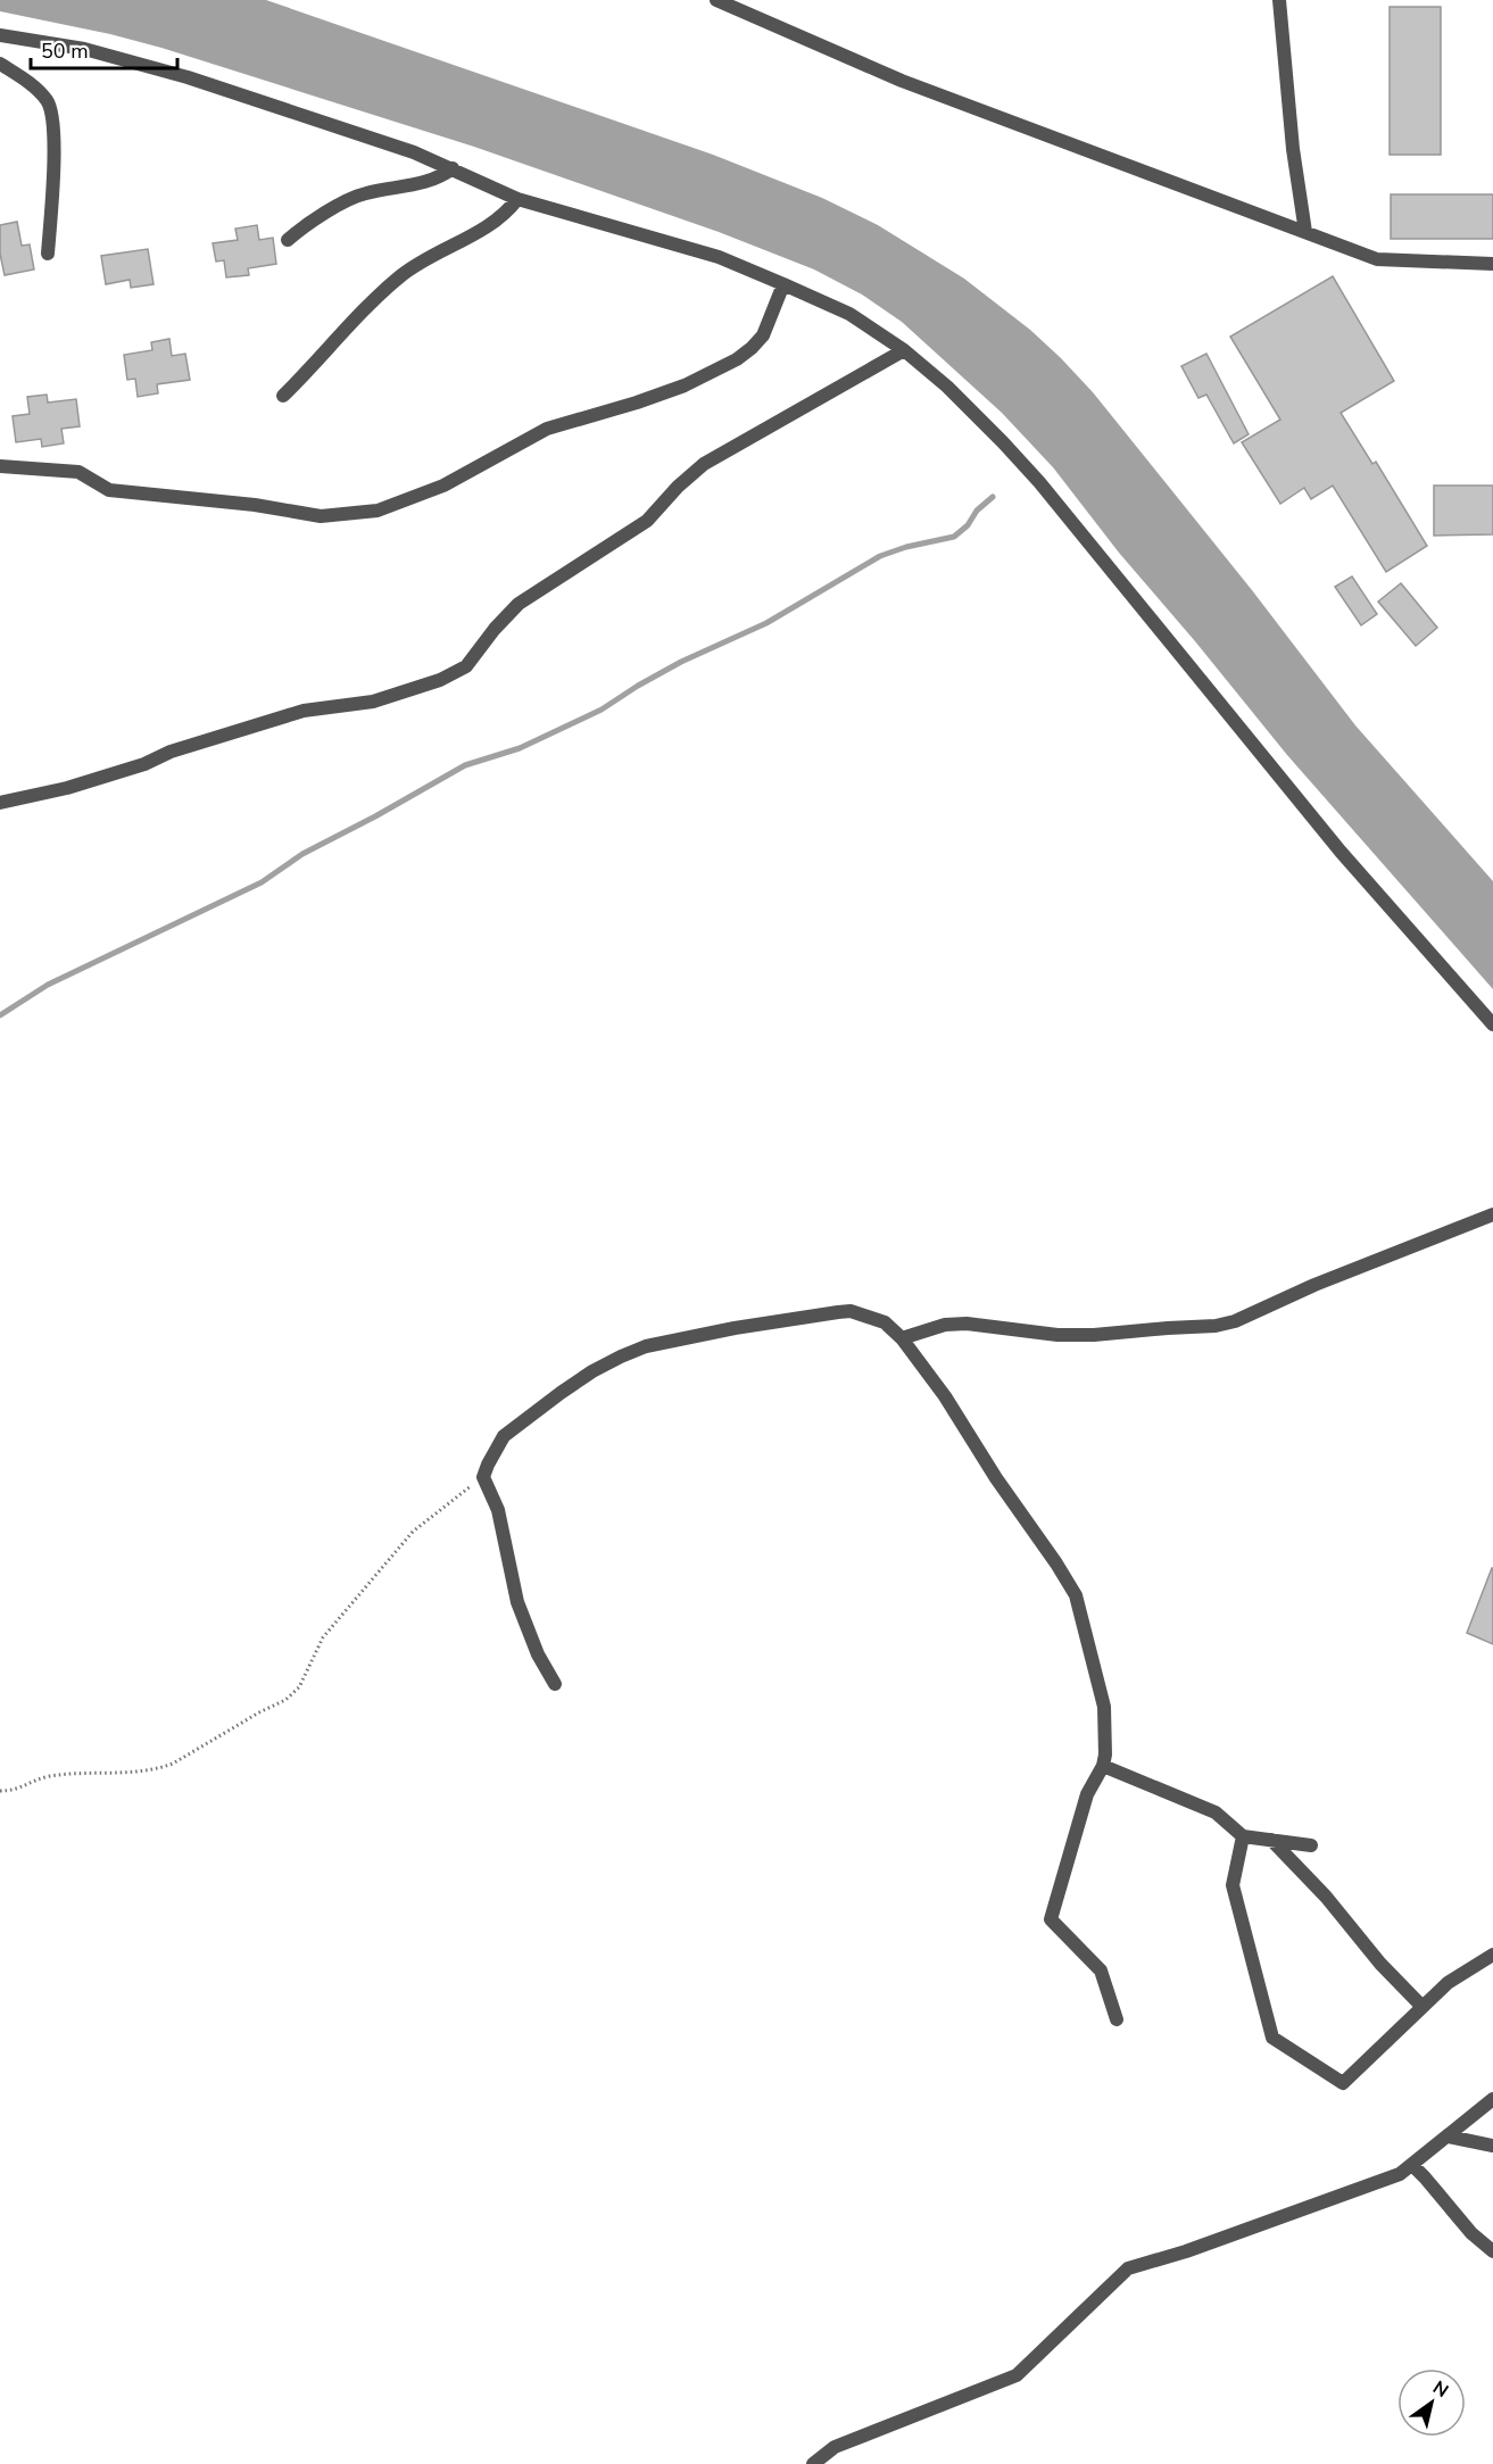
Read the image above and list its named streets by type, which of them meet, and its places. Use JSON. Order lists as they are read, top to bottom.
{
  "scale_bar": "50 m",
  "north": "top right"
}
